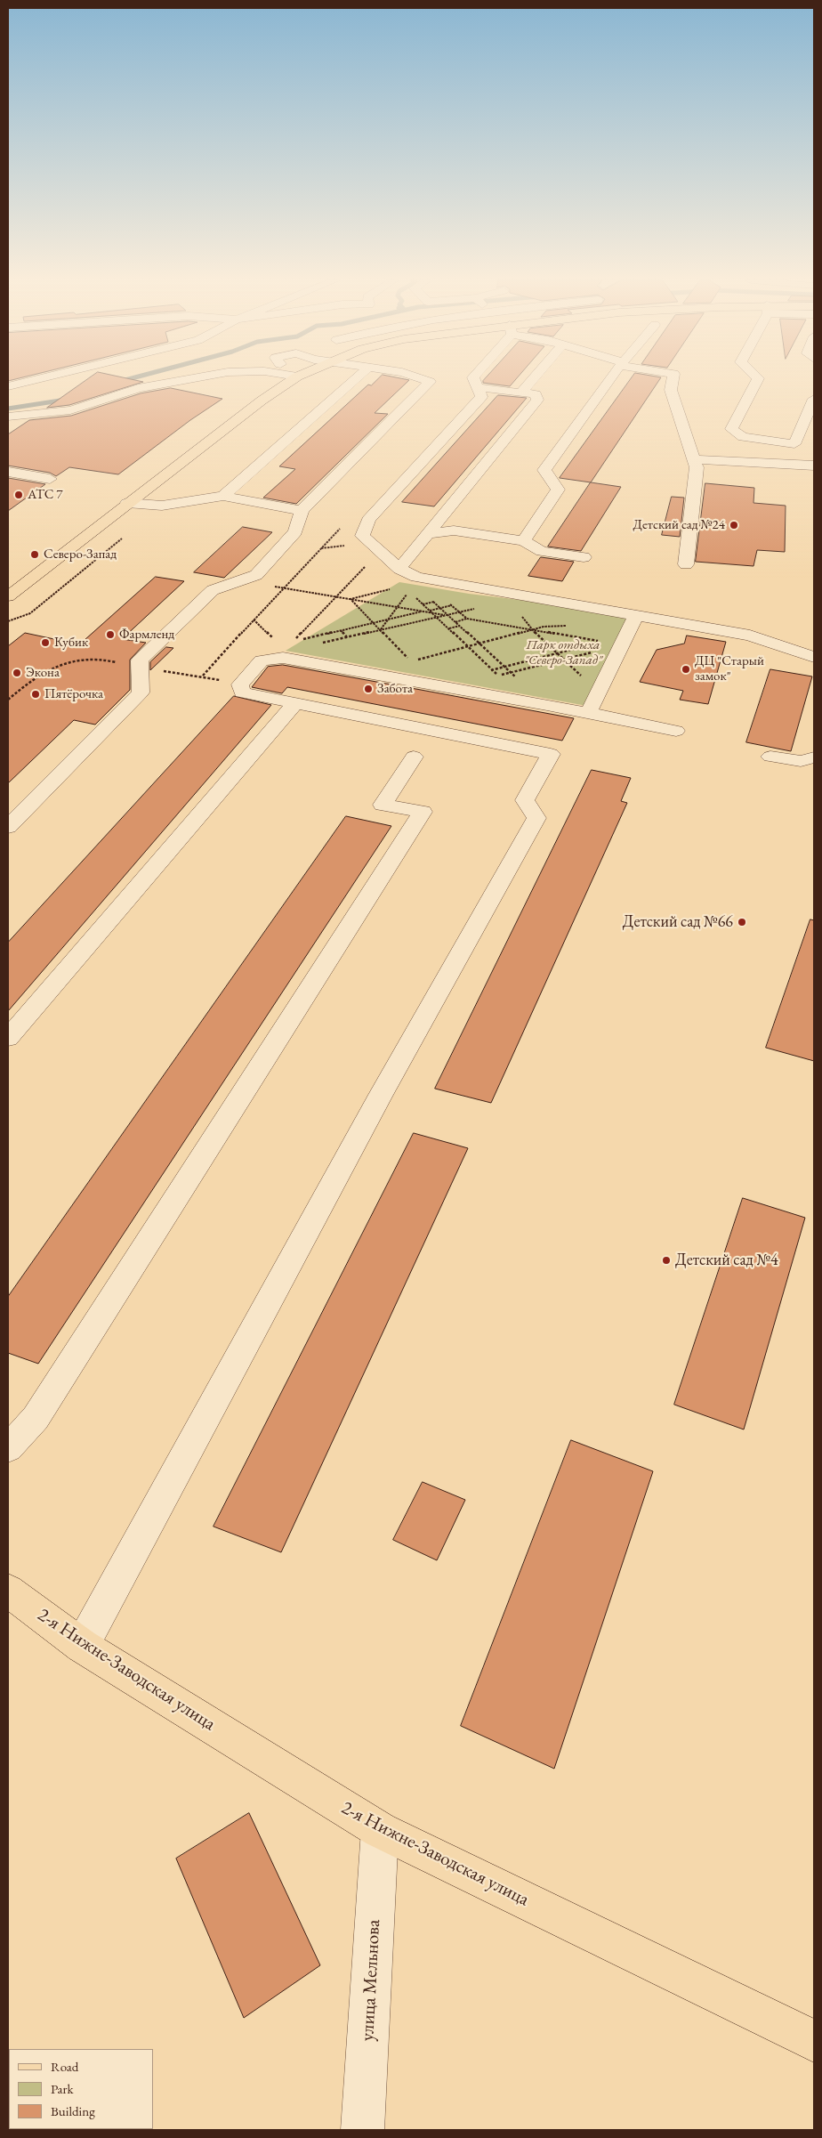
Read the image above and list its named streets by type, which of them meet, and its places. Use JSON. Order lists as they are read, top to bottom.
{
  "streets": {
    "main road": ["2-я Нижне-Заводская улица"],
    "street": ["улица Мельнова"]
  },
  "crossings": [
    ["2-я Нижне-Заводская улица", "улица Мельнова"]
  ],
  "parks": ["Парк отдыха \"Северо-Запад\""],
  "places": [
    "АТС 7",
    "Детский сад №24",
    "Северо-Запад",
    "Фармленд",
    "Кубик",
    "ДЦ \"Старый замок\"",
    "Экона",
    "Забота",
    "Пятёрочка",
    "Детский сад №66",
    "Детский сад №4"
  ],
  "legend": ["Road", "Park", "Building"]
}
